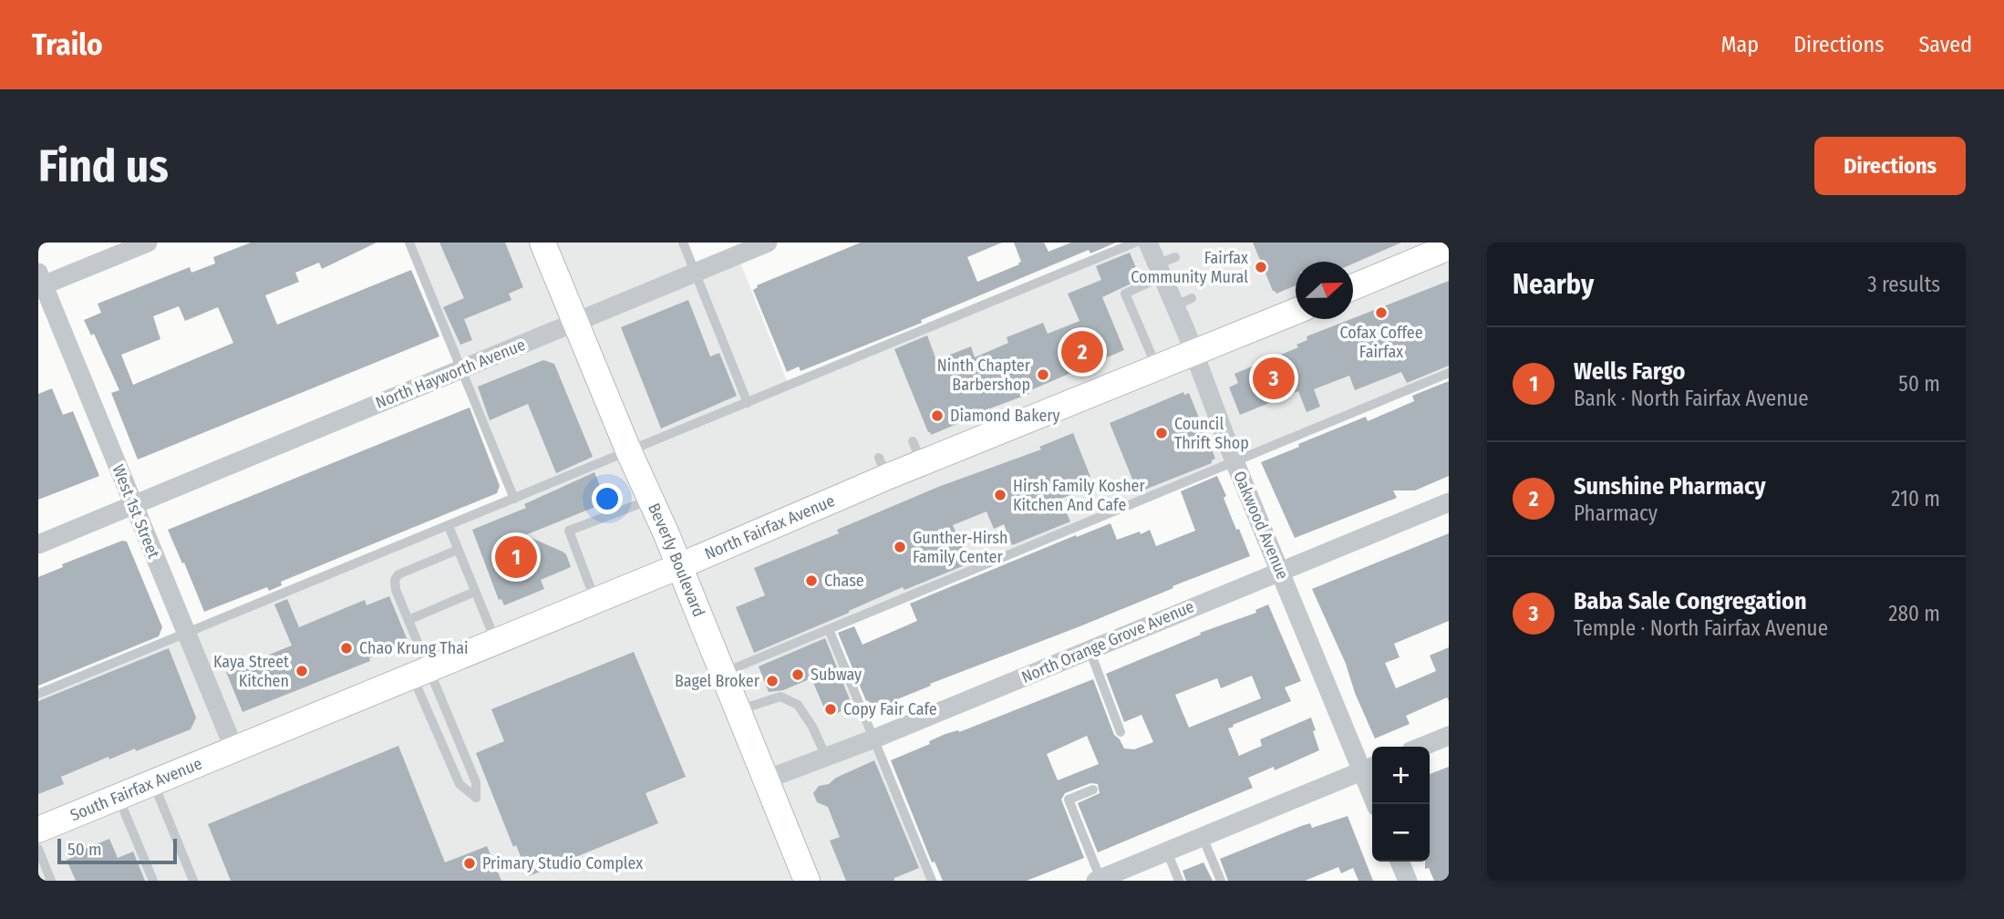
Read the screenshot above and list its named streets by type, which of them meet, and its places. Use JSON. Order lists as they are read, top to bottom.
{
  "streets": {
    "main road": ["North Fairfax Avenue", "Beverly Boulevard", "South Fairfax Avenue"],
    "street": [
      "North Hayworth Avenue",
      "West 1st Street",
      "Oakwood Avenue",
      "North Orange Grove Avenue"
    ]
  },
  "crossings": [
    ["North Hayworth Avenue", "West 1st Street"],
    ["North Hayworth Avenue", "Beverly Boulevard"],
    ["West 1st Street", "North Fairfax Avenue"],
    ["West 1st Street", "South Fairfax Avenue"],
    ["Oakwood Avenue", "North Fairfax Avenue"],
    ["Oakwood Avenue", "North Orange Grove Avenue"],
    ["North Fairfax Avenue", "Beverly Boulevard"],
    ["North Fairfax Avenue", "South Fairfax Avenue"],
    ["Beverly Boulevard", "North Orange Grove Avenue"]
  ],
  "places": [
    "Fairfax Community Mural",
    "Cofax Coffee Fairfax",
    "Ninth Chapter Barbershop",
    "Diamond Bakery",
    "Council Thrift Shop",
    "Hirsh Family Kosher Kitchen And Cafe",
    "Gunther-Hirsh Family Center",
    "Chase",
    "Chao Krung Thai",
    "Kaya Street Kitchen",
    "Subway",
    "Bagel Broker",
    "Copy Fair Cafe",
    "Primary Studio Complex"
  ],
  "scale_bar": "50 m",
  "north": "right",
  "page": {
    "header": "Trailo",
    "nav": ["Map", "Directions", "Saved"],
    "buttons": "Directions",
    "title": "Find us",
    "heading": ["Nearby", "3 results"],
    "list": [
      {
        "mark": "1",
        "name": "Wells Fargo",
        "note": "Bank · North Fairfax Avenue",
        "value": "50 m"
      },
      {
        "mark": "2",
        "name": "Sunshine Pharmacy",
        "note": "Pharmacy",
        "value": "210 m"
      },
      {
        "mark": "3",
        "name": "Baba Sale Congregation",
        "note": "Temple · North Fairfax Avenue",
        "value": "280 m"
      }
    ],
    "pins": ["2", "3", "1"],
    "map_buttons": ["+", "−"],
    "scale": "50 m"
  }
}
